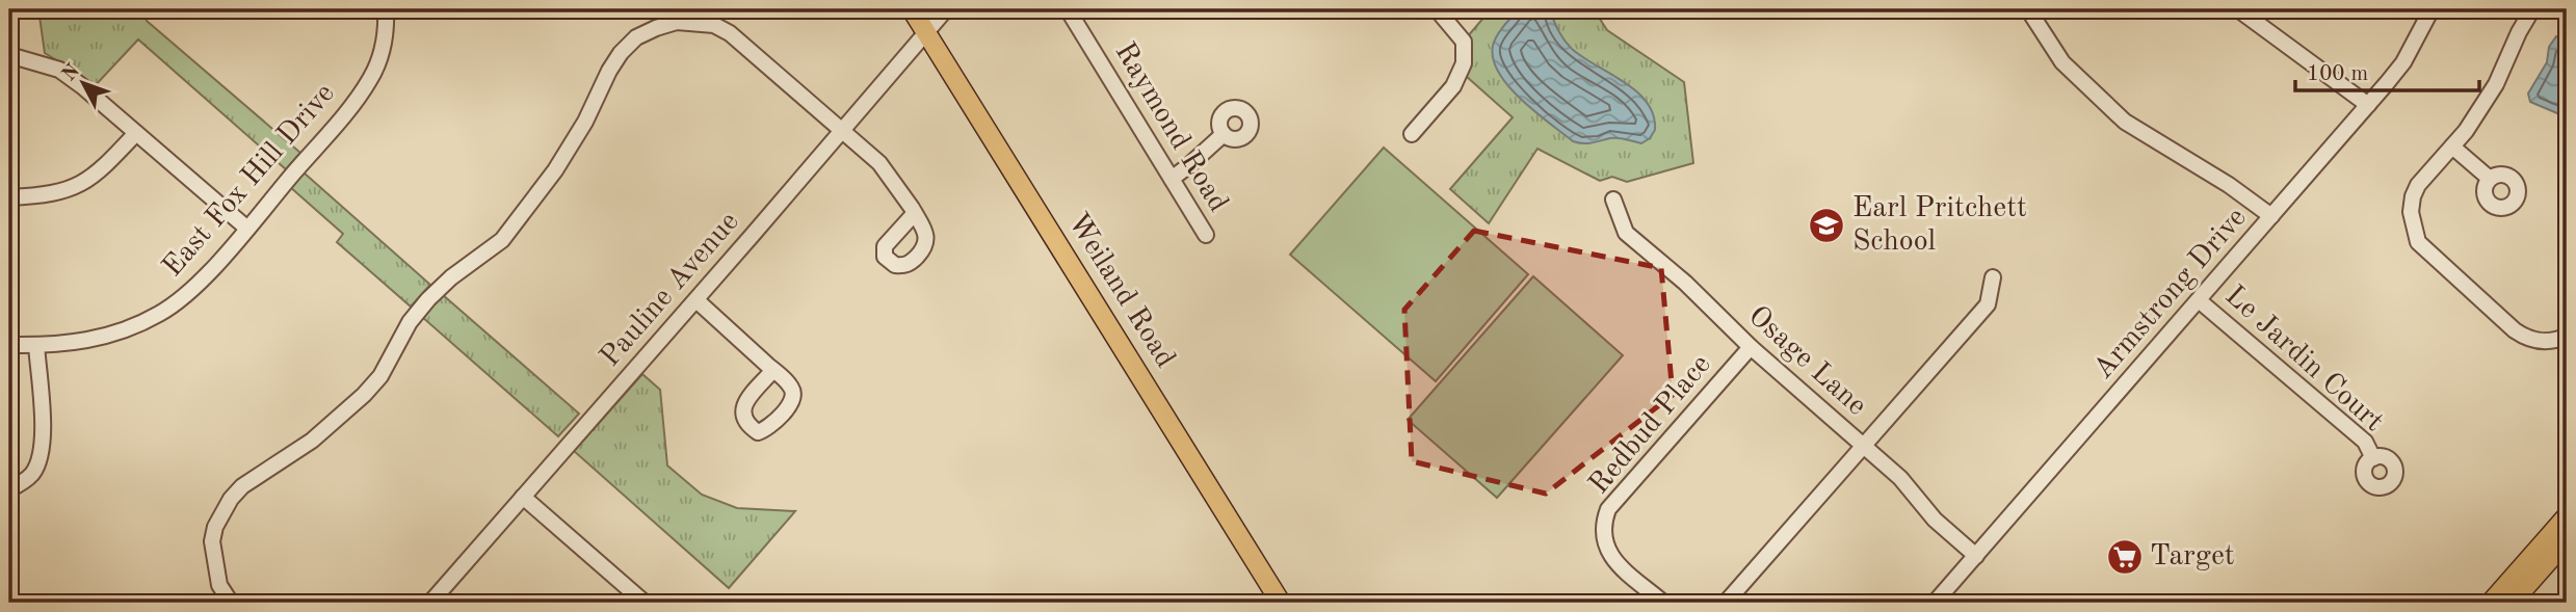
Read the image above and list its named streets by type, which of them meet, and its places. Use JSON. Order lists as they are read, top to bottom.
{
  "streets": {
    "main road": ["Weiland Road"],
    "street": [
      "Raymond Road",
      "East Fox Hill Drive",
      "Pauline Avenue",
      "Armstrong Drive",
      "Le Jardin Court",
      "Osage Lane",
      "Redbud Place"
    ]
  },
  "crossings": [
    ["Pauline Avenue", "Weiland Road"],
    ["Armstrong Drive", "Le Jardin Court"],
    ["Armstrong Drive", "Osage Lane"],
    ["Osage Lane", "Redbud Place"]
  ],
  "places": {
    "school or university": ["Earl Pritchett School"],
    "supermarket": ["Target"]
  },
  "scale_bar": "100 m",
  "north": "top left"
}
